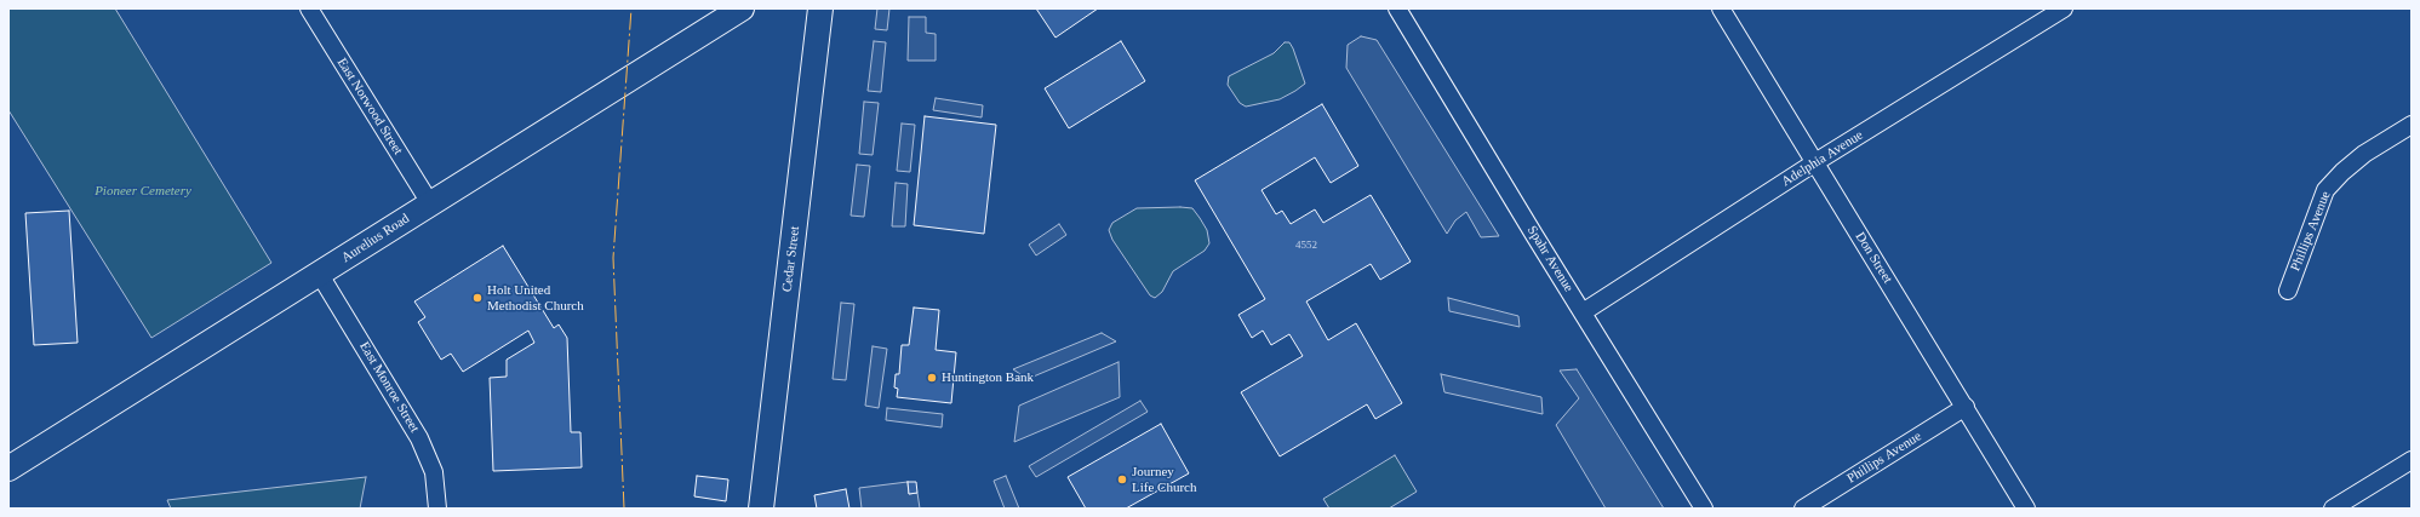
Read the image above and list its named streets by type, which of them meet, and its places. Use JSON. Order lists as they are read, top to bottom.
{
  "streets": {
    "street": [
      "East Norwood Street",
      "Adelphia Avenue",
      "Phillips Avenue",
      "Aurelius Road",
      "Don Street",
      "Cedar Street",
      "Spahr Avenue",
      "East Monroe Street"
    ]
  },
  "crossings": [
    ["East Norwood Street", "Aurelius Road"],
    ["Adelphia Avenue", "Don Street"],
    ["Adelphia Avenue", "Spahr Avenue"],
    ["Phillips Avenue", "Don Street"],
    ["Aurelius Road", "East Monroe Street"]
  ],
  "parks": ["Pioneer Cemetery"],
  "places": ["Holt United Methodist Church", "Huntington Bank", "Journey Life Church"],
  "house_numbers": ["4552"]
}
